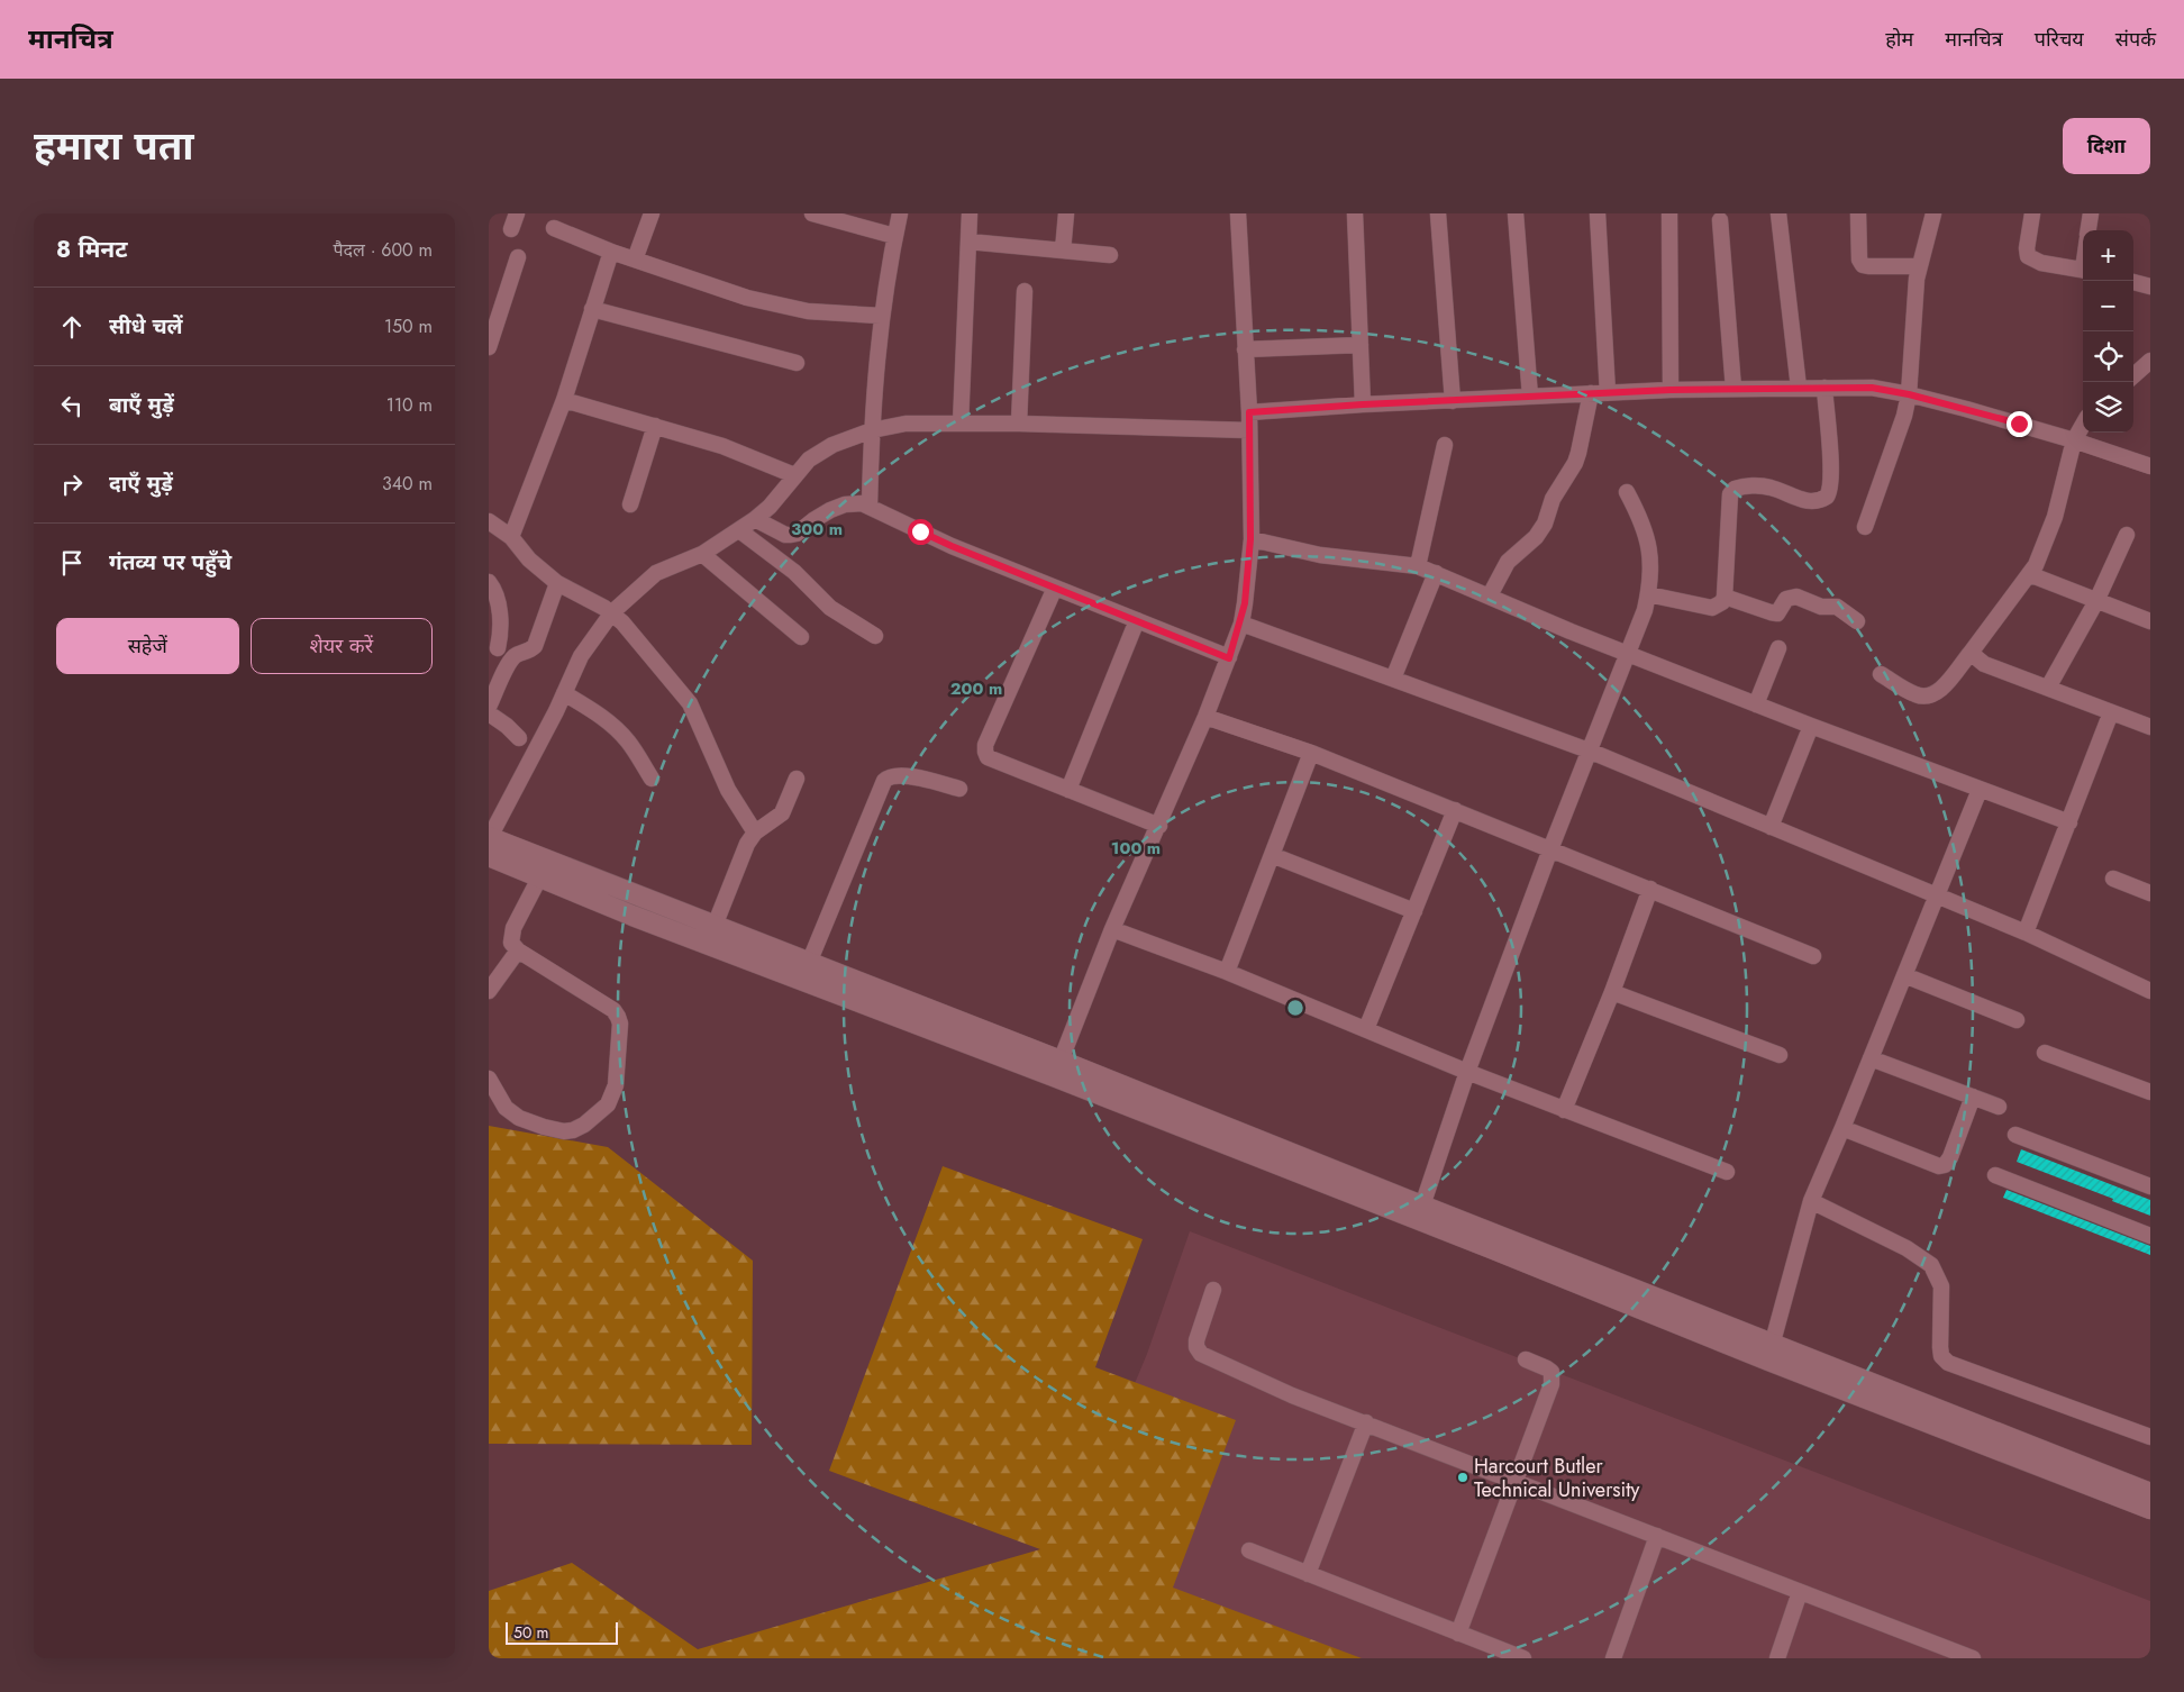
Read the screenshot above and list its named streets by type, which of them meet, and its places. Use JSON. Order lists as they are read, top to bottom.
{
  "places": ["Harcourt Butler Technical University"],
  "scale_bar": "50 m",
  "page": {
    "header": "मानचित्र",
    "nav": [
      "होम",
      "मानचित्र",
      "परिचय",
      "संपर्क"
    ],
    "title": "हमारा पता",
    "buttons": [
      "दिशा",
      ["सहेजें", "शेयर करें"]
    ],
    "heading": ["8 मिनट", "पैदल · 600 m"],
    "map_buttons": ["+", "−"],
    "list": [
      ["सीधे चलें", "150 m"],
      ["बाएँ मुड़ें", "110 m"],
      ["दाएँ मुड़ें", "340 m"],
      "गंतव्य पर पहुँचे"
    ],
    "scale": "50 m"
  },
  "rings": ["300 m", "200 m", "100 m"]
}
